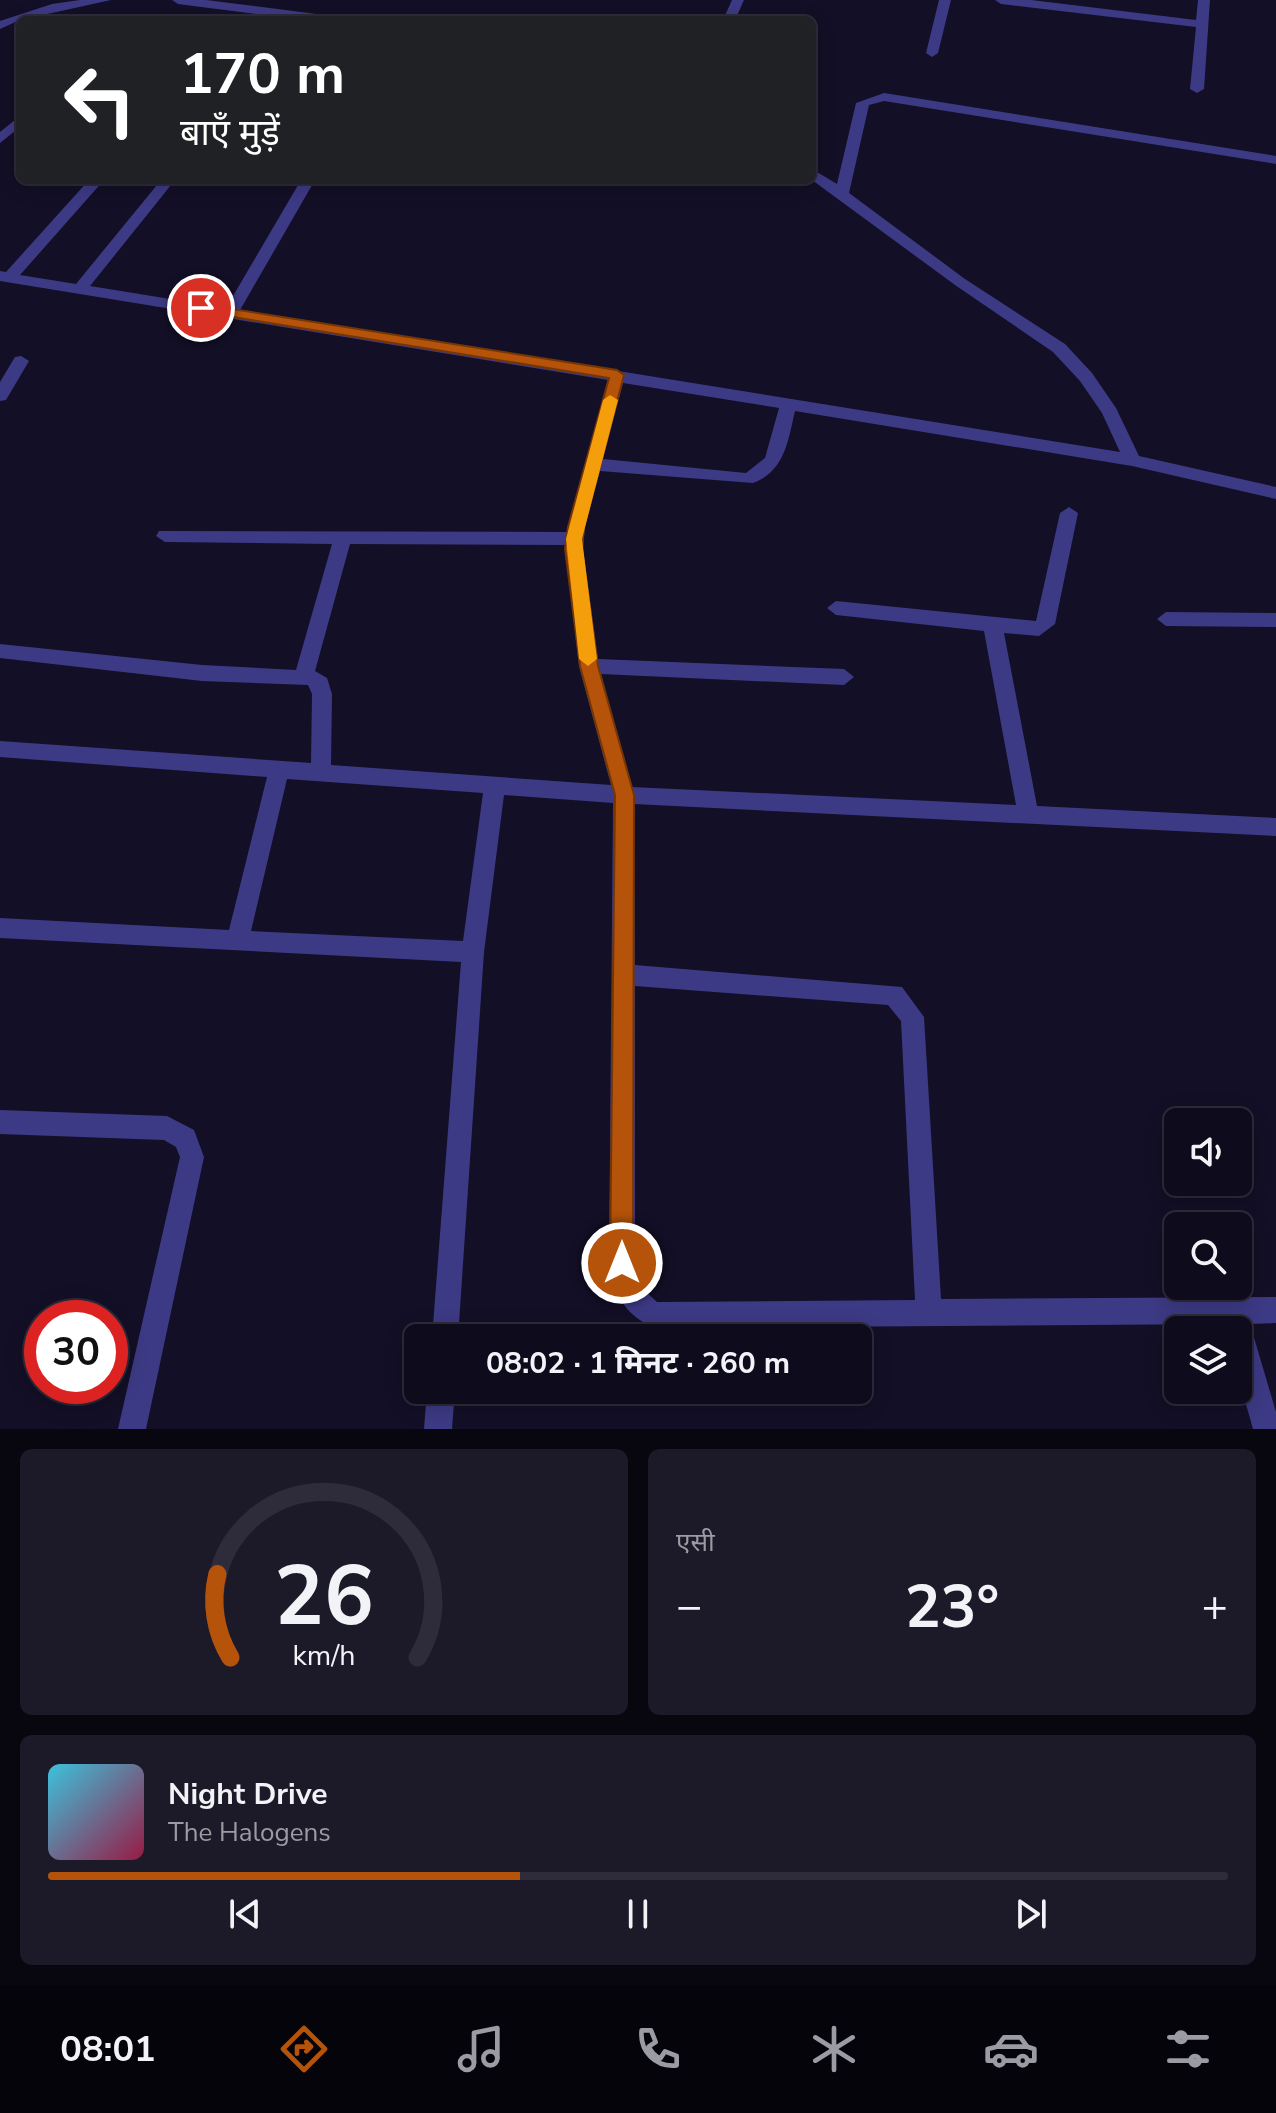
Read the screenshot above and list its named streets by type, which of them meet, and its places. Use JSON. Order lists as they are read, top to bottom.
{
  "page": {
    "turn": ["170 m", "बाएँ मुड़ें"],
    "limit": "30",
    "trip": "08:02 · 1 मिनट · 260 m",
    "tile": "एसी",
    "heat": ["−", "23°", "+"],
    "song": ["Night Drive", "The Halogens"],
    "tabs": "08:01",
    "gauge": ["26", "km/h"]
  }
}
